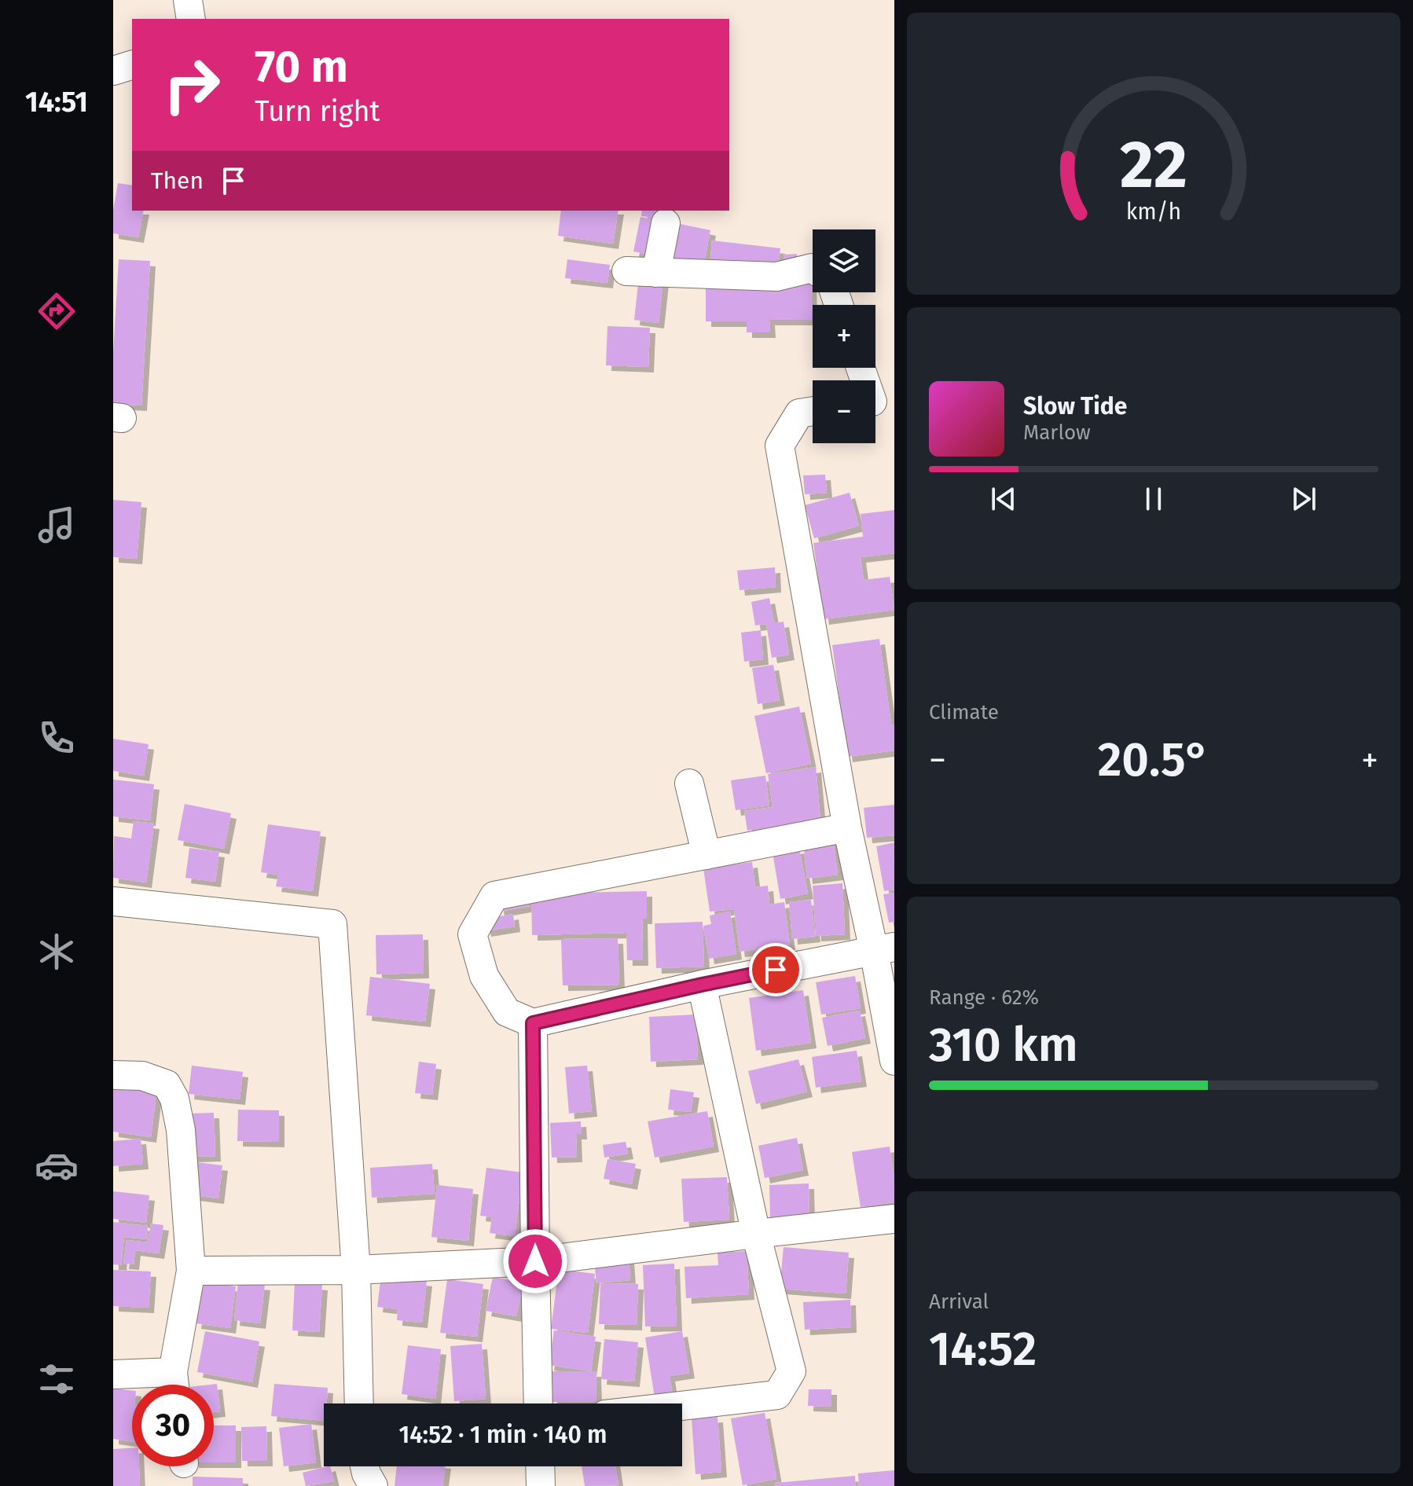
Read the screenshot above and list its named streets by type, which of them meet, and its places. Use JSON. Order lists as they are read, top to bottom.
{
  "page": {
    "tabs": "14:51",
    "turn": ["70 m", "Turn right"],
    "then": "Then",
    "map_buttons": ["+", "−"],
    "song": ["Slow Tide", "Marlow"],
    "tile": [
      "Climate",
      ["Range · 62%", "310 km"],
      ["Arrival", "14:52"]
    ],
    "heat": ["−", "20.5°", "+"],
    "limit": "30",
    "trip": "14:52 · 1 min · 140 m",
    "gauge": ["22", "km/h"]
  }
}
